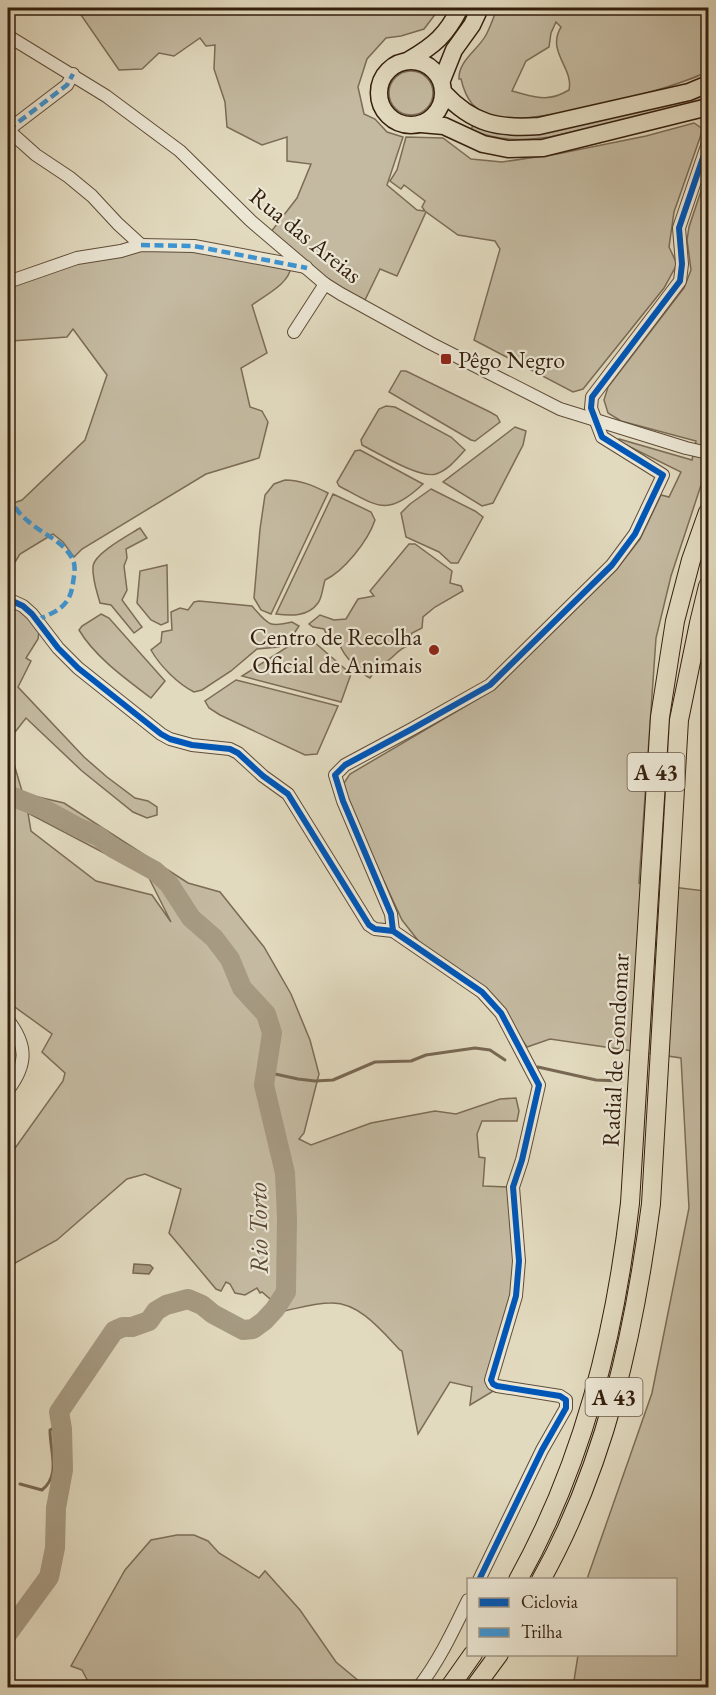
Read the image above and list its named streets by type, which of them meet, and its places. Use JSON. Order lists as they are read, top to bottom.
{
  "streets": {
    "highway": ["A 43", "Radial de Gondomar"],
    "street": ["Rua das Areias"]
  },
  "water": ["Rio Torto"],
  "places": {
    "transit": ["Pêgo Negro"],
    "other": ["Centro de Recolha Oficial de Animais"]
  },
  "legend": ["Ciclovia", "Trilha"]
}
